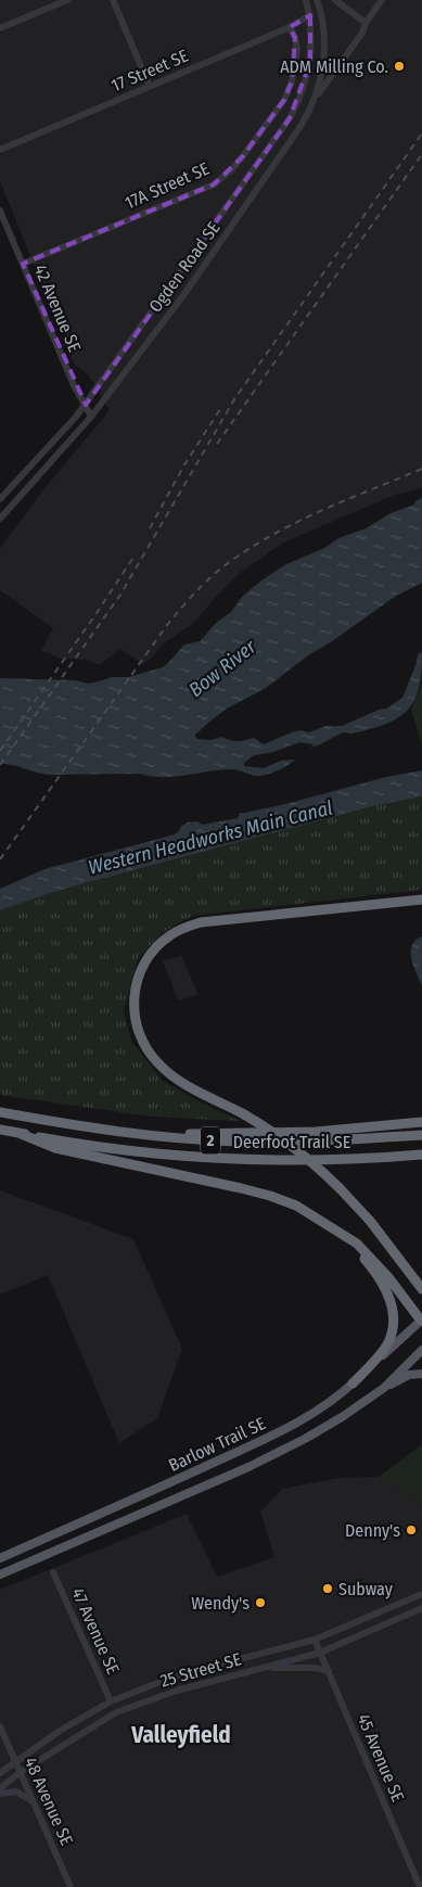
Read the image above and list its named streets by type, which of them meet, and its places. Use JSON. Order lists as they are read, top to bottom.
{
  "streets": {
    "highway": ["2", "Deerfoot Trail SE"],
    "main road": ["Barlow Trail SE"],
    "street": [
      "17 Street SE",
      "17A Street SE",
      "Ogden Road SE",
      "42 Avenue SE",
      "47 Avenue SE",
      "25 Street SE",
      "45 Avenue SE",
      "48 Avenue SE"
    ]
  },
  "crossings": [
    ["17 Street SE", "17A Street SE"],
    ["17 Street SE", "Ogden Road SE"],
    ["17A Street SE", "42 Avenue SE"],
    ["Ogden Road SE", "42 Avenue SE"],
    ["47 Avenue SE", "25 Street SE"],
    ["25 Street SE", "45 Avenue SE"],
    ["25 Street SE", "48 Avenue SE"]
  ],
  "districts": ["Valleyfield"],
  "water": ["Bow River", "Western Headworks Main Canal"],
  "places": [
    "ADM Milling Co.",
    "Denny's",
    "Subway",
    "Wendy's"
  ]
}
